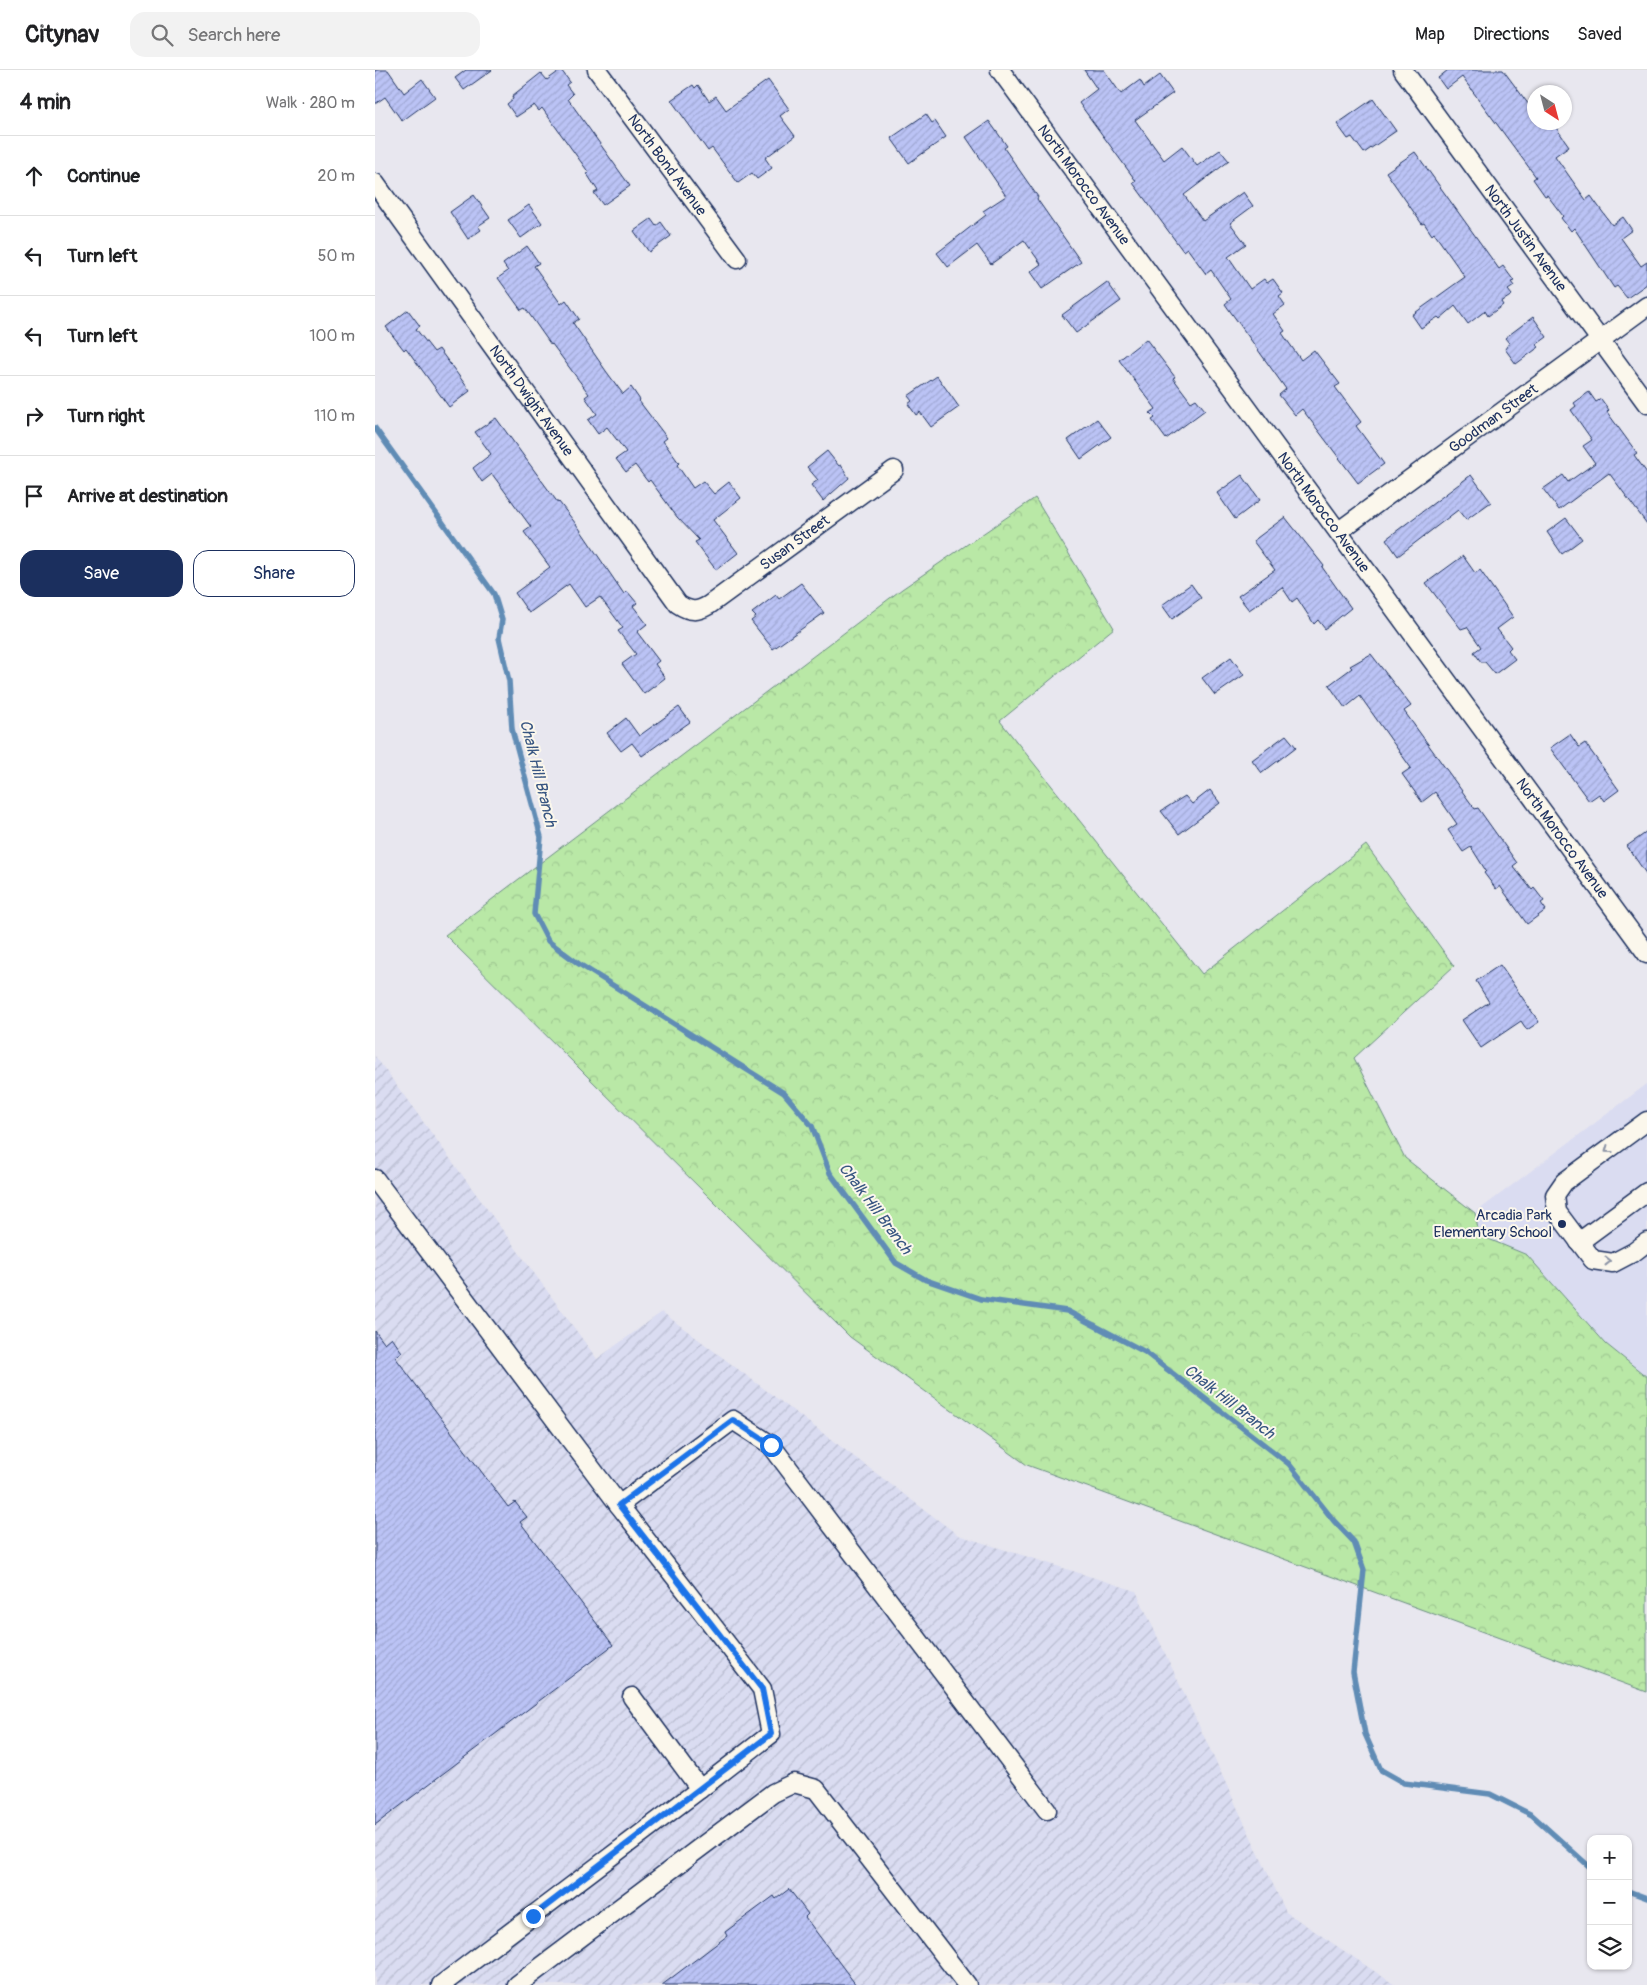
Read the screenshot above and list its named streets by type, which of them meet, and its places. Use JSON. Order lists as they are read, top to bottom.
{
  "streets": {
    "street": [
      "North Bond Avenue",
      "North Morocco Avenue",
      "North Justin Avenue",
      "North Dwight Avenue",
      "Goodman Street",
      "Susan Street"
    ]
  },
  "crossings": [
    ["North Morocco Avenue", "Goodman Street"],
    ["North Justin Avenue", "Goodman Street"],
    ["North Dwight Avenue", "Susan Street"]
  ],
  "water": ["Chalk Hill Branch"],
  "places": ["Arcadia Park Elementary School"],
  "north": "bottom right",
  "page": {
    "header": "Citynav",
    "search": "Search here",
    "nav": ["Map", "Directions", "Saved"],
    "heading": ["4 min", "Walk · 280 m"],
    "list": [
      ["Continue", "20 m"],
      ["Turn left", "50 m"],
      ["Turn left", "100 m"],
      ["Turn right", "110 m"],
      "Arrive at destination"
    ],
    "buttons": ["Save", "Share"],
    "map_buttons": ["+", "−"]
  }
}
